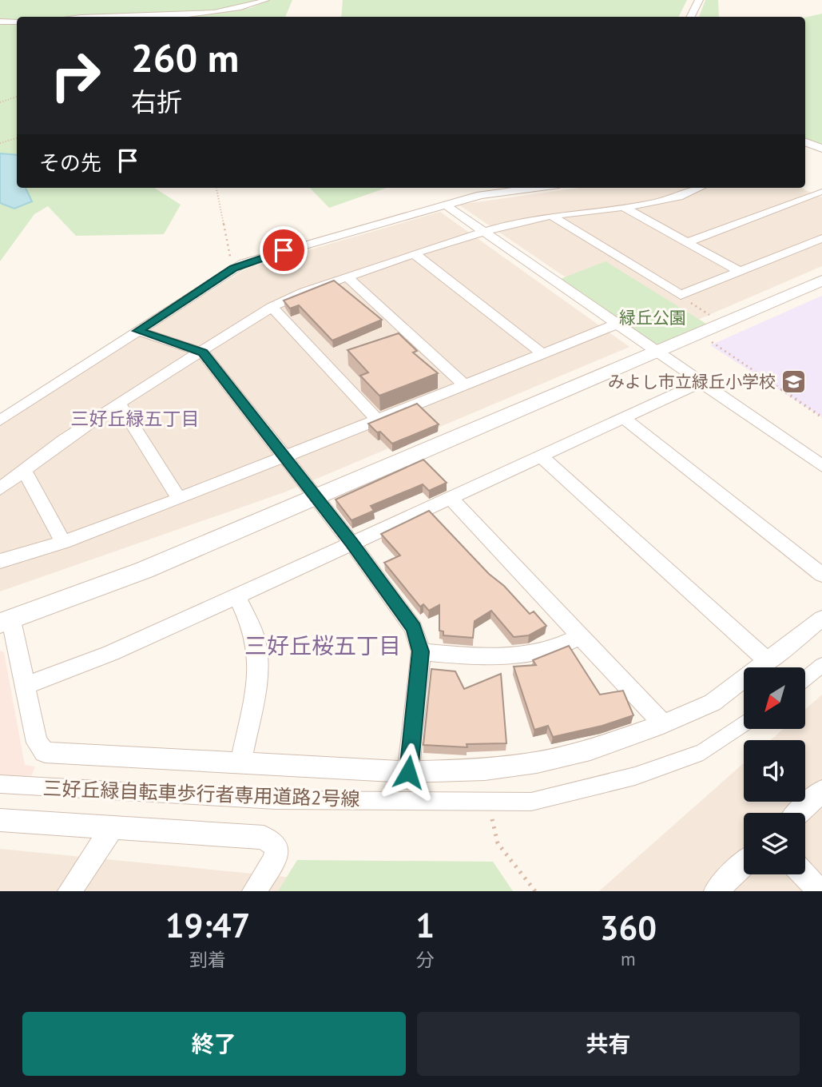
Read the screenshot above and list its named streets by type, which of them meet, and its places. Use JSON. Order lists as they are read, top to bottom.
{
  "streets": {
    "street": ["三好丘緑自転車歩行者専用道路2号線"]
  },
  "districts": ["三好丘緑五丁目", "三好丘桜五丁目"],
  "parks": ["緑丘公園"],
  "places": {
    "school or university": ["みよし市立緑丘小学校"]
  },
  "north": "bottom left",
  "page": {
    "turn": ["260 m", "右折"],
    "then": "その先",
    "eta": [
      "19:47",
      "到着",
      "1",
      "分",
      "360",
      "m"
    ],
    "buttons": ["終了", "共有"]
  }
}
